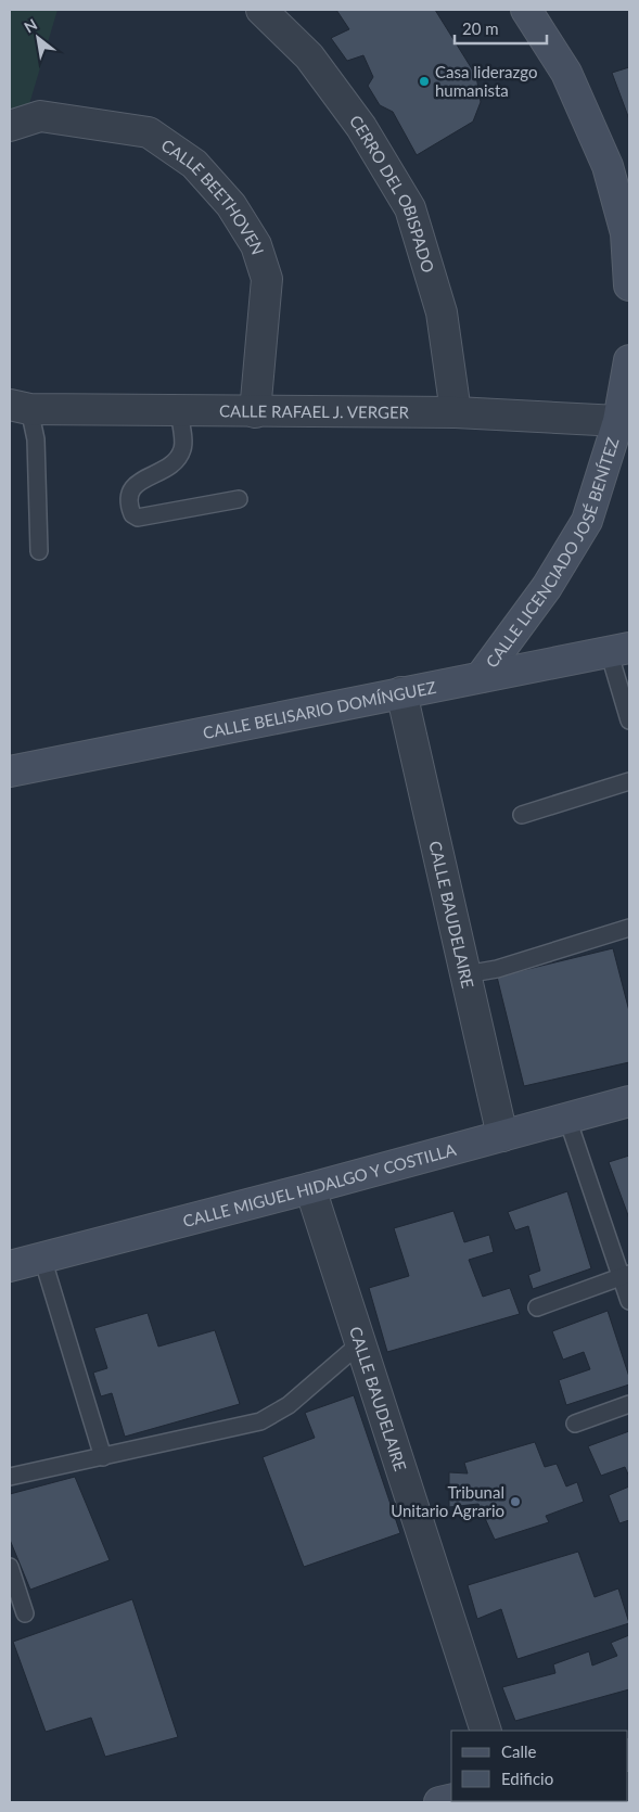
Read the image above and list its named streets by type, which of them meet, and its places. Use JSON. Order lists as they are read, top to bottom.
{
  "streets": {
    "street": [
      "CERRO DEL OBISPADO",
      "CALLE BEETHOVEN",
      "CALLE RAFAEL J. VERGER",
      "CALLE LICENCIADO JOSÉ BENÍTEZ",
      "CALLE BELISARIO DOMÍNGUEZ",
      "CALLE BAUDELAIRE",
      "CALLE MIGUEL HIDALGO Y COSTILLA"
    ]
  },
  "crossings": [
    ["CERRO DEL OBISPADO", "CALLE RAFAEL J. VERGER"],
    ["CALLE BEETHOVEN", "CALLE RAFAEL J. VERGER"],
    ["CALLE RAFAEL J. VERGER", "CALLE LICENCIADO JOSÉ BENÍTEZ"],
    ["CALLE LICENCIADO JOSÉ BENÍTEZ", "CALLE BELISARIO DOMÍNGUEZ"],
    ["CALLE BELISARIO DOMÍNGUEZ", "CALLE BAUDELAIRE"],
    ["CALLE BAUDELAIRE", "CALLE MIGUEL HIDALGO Y COSTILLA"]
  ],
  "places": ["Casa liderazgo humanista", "Tribunal Unitario Agrario"],
  "legend": ["Calle", "Edificio"],
  "scale_bar": "20 m",
  "north": "top left"
}
